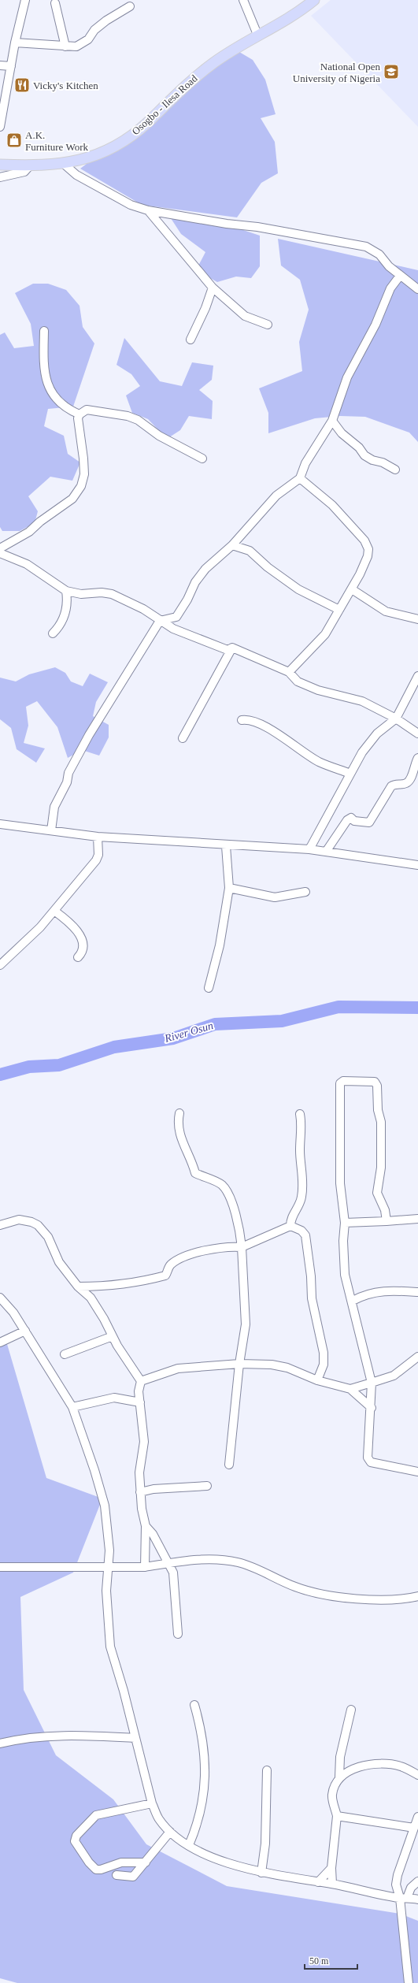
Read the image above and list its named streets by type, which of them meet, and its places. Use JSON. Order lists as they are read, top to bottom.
{
  "streets": {
    "main road": ["Osogbo - Ilesa Road"]
  },
  "water": ["River Osun"],
  "places": {
    "school or university": ["National Open University of Nigeria"],
    "restaurant": ["Vicky's Kitchen"],
    "shop": ["A.K. Furniture Work"]
  },
  "scale_bar": "50 m"
}
